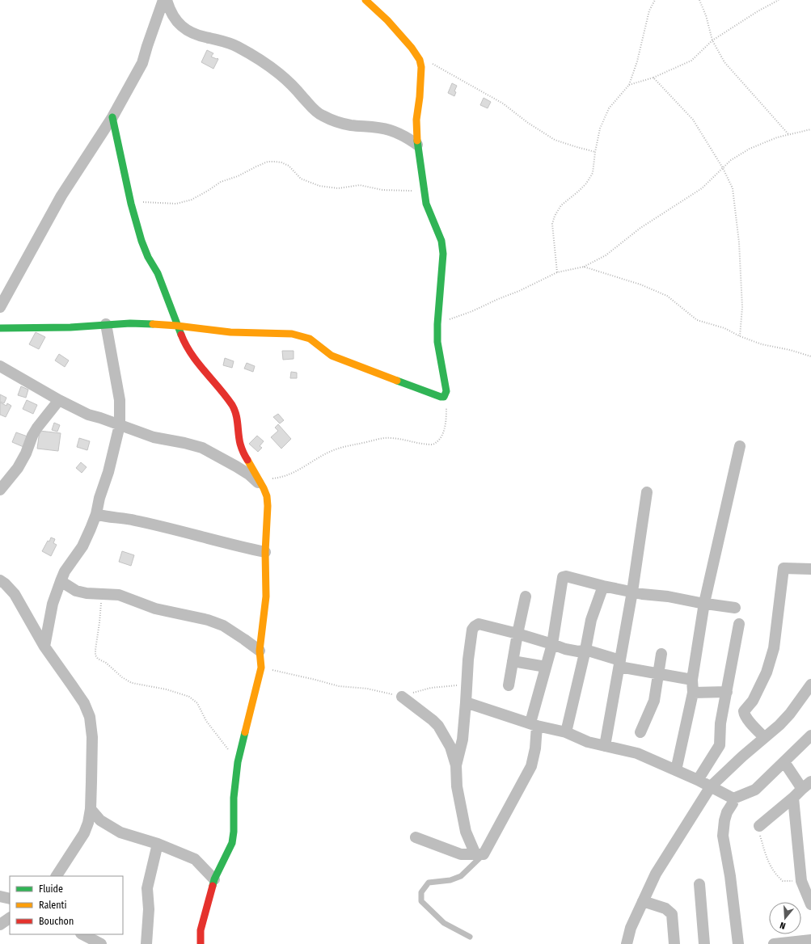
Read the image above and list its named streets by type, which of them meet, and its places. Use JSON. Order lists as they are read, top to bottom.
{
  "legend": ["Fluide", "Ralenti", "Bouchon"],
  "north": "bottom"
}
